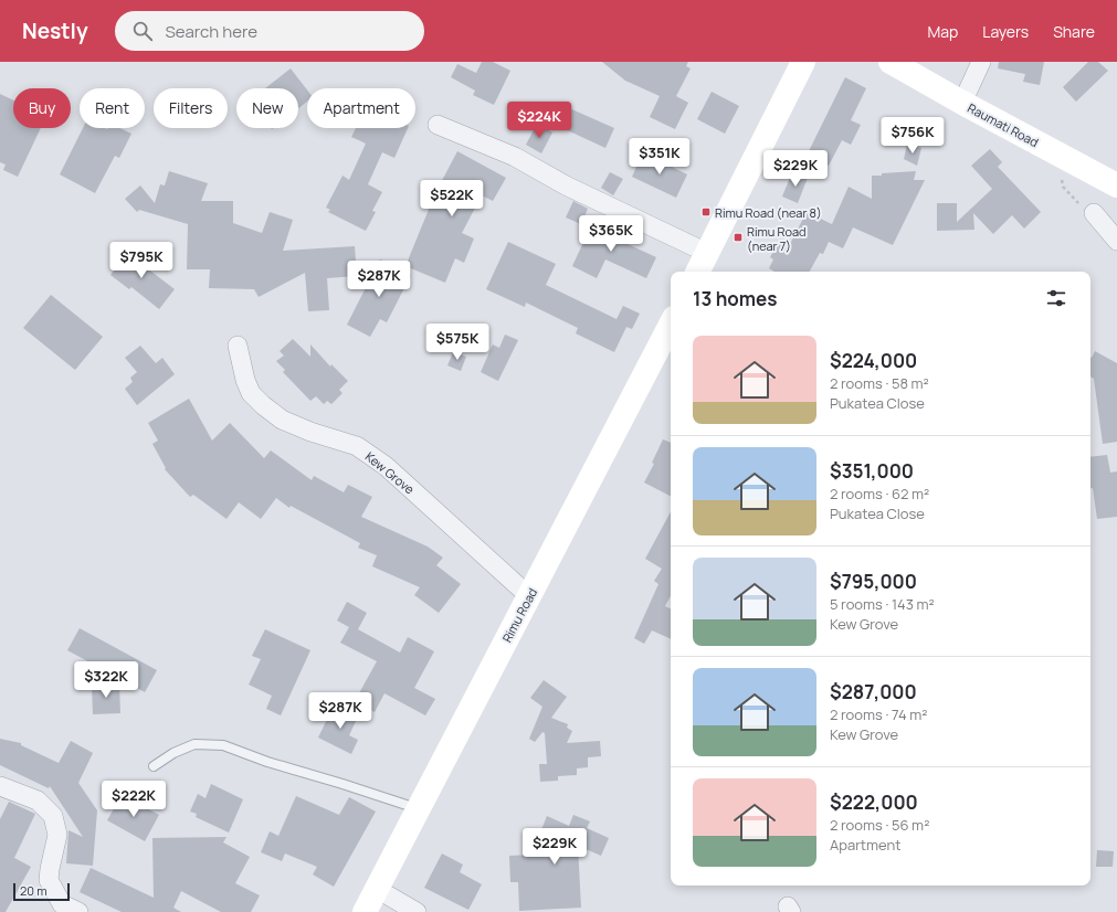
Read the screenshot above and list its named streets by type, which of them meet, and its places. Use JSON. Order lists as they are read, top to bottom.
{
  "streets": {
    "main road": ["Raumati Road", "Rimu Road"],
    "street": ["Kew Grove"]
  },
  "crossings": [
    ["Kew Grove", "Rimu Road"]
  ],
  "places": {
    "transit": ["Rimu Road (near 8)", "Rimu Road (near 7)"]
  },
  "scale_bar": "20 m",
  "page": {
    "header": "Nestly",
    "search": "Search here",
    "nav": ["Map", "Layers", "Share"],
    "chip": [
      "Buy",
      "Rent",
      "Filters",
      "New",
      "Apartment"
    ],
    "price": [
      "$224K",
      "$756K",
      "$351K",
      "$229K",
      "$522K",
      "$365K",
      "$795K",
      "$287K",
      "$575K",
      "$322K",
      "$287K",
      "$222K",
      "$229K"
    ],
    "heading": "13 homes",
    "list": [
      {
        "name": "$224,000",
        "note": "2 rooms · 58 m² · Pukatea Close"
      },
      {
        "name": "$351,000",
        "note": "2 rooms · 62 m² · Pukatea Close"
      },
      {
        "name": "$795,000",
        "note": "5 rooms · 143 m² · Kew Grove"
      },
      {
        "name": "$287,000",
        "note": "2 rooms · 74 m² · Kew Grove"
      },
      {
        "name": "$222,000",
        "note": "2 rooms · 56 m² · Apartment"
      }
    ],
    "scale": "20 m"
  }
}
